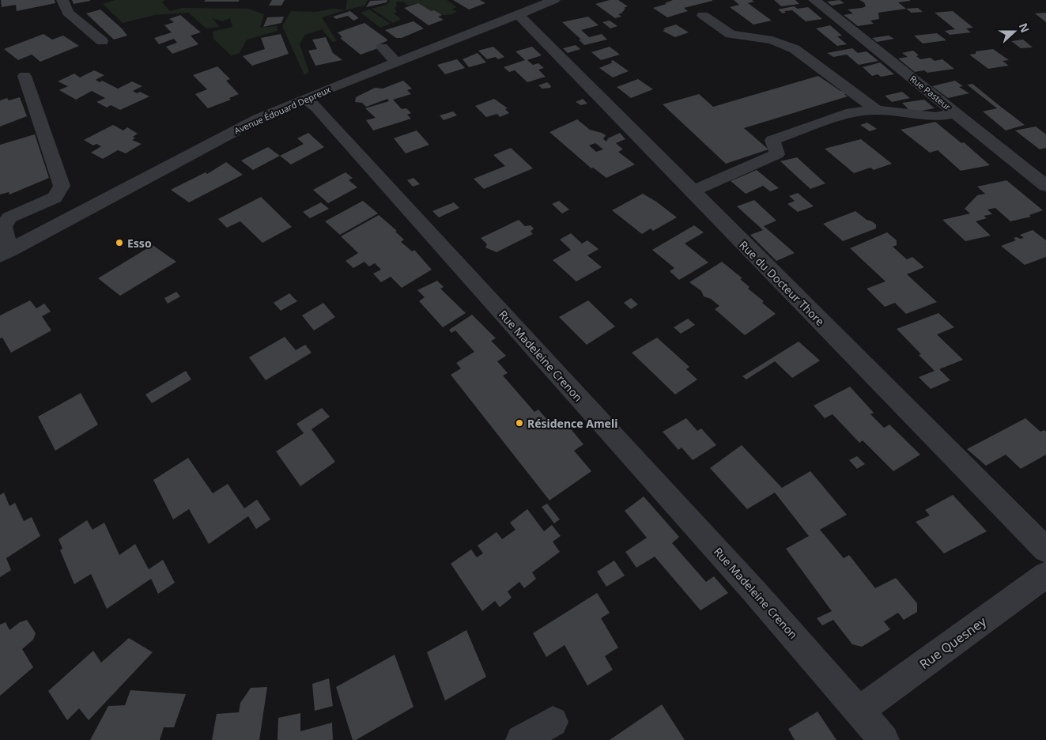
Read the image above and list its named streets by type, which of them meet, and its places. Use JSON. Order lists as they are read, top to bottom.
{
  "streets": {
    "street": [
      "Rue Pasteur",
      "Avenue Édouard Depreux",
      "Rue du Docteur Thore",
      "Rue Madeleine Crenon",
      "Rue Quesney"
    ]
  },
  "crossings": [
    ["Avenue Édouard Depreux", "Rue du Docteur Thore"],
    ["Avenue Édouard Depreux", "Rue Madeleine Crenon"],
    ["Rue Madeleine Crenon", "Rue Quesney"]
  ],
  "places": ["Esso", "Résidence Ameli"],
  "north": "right"
}
